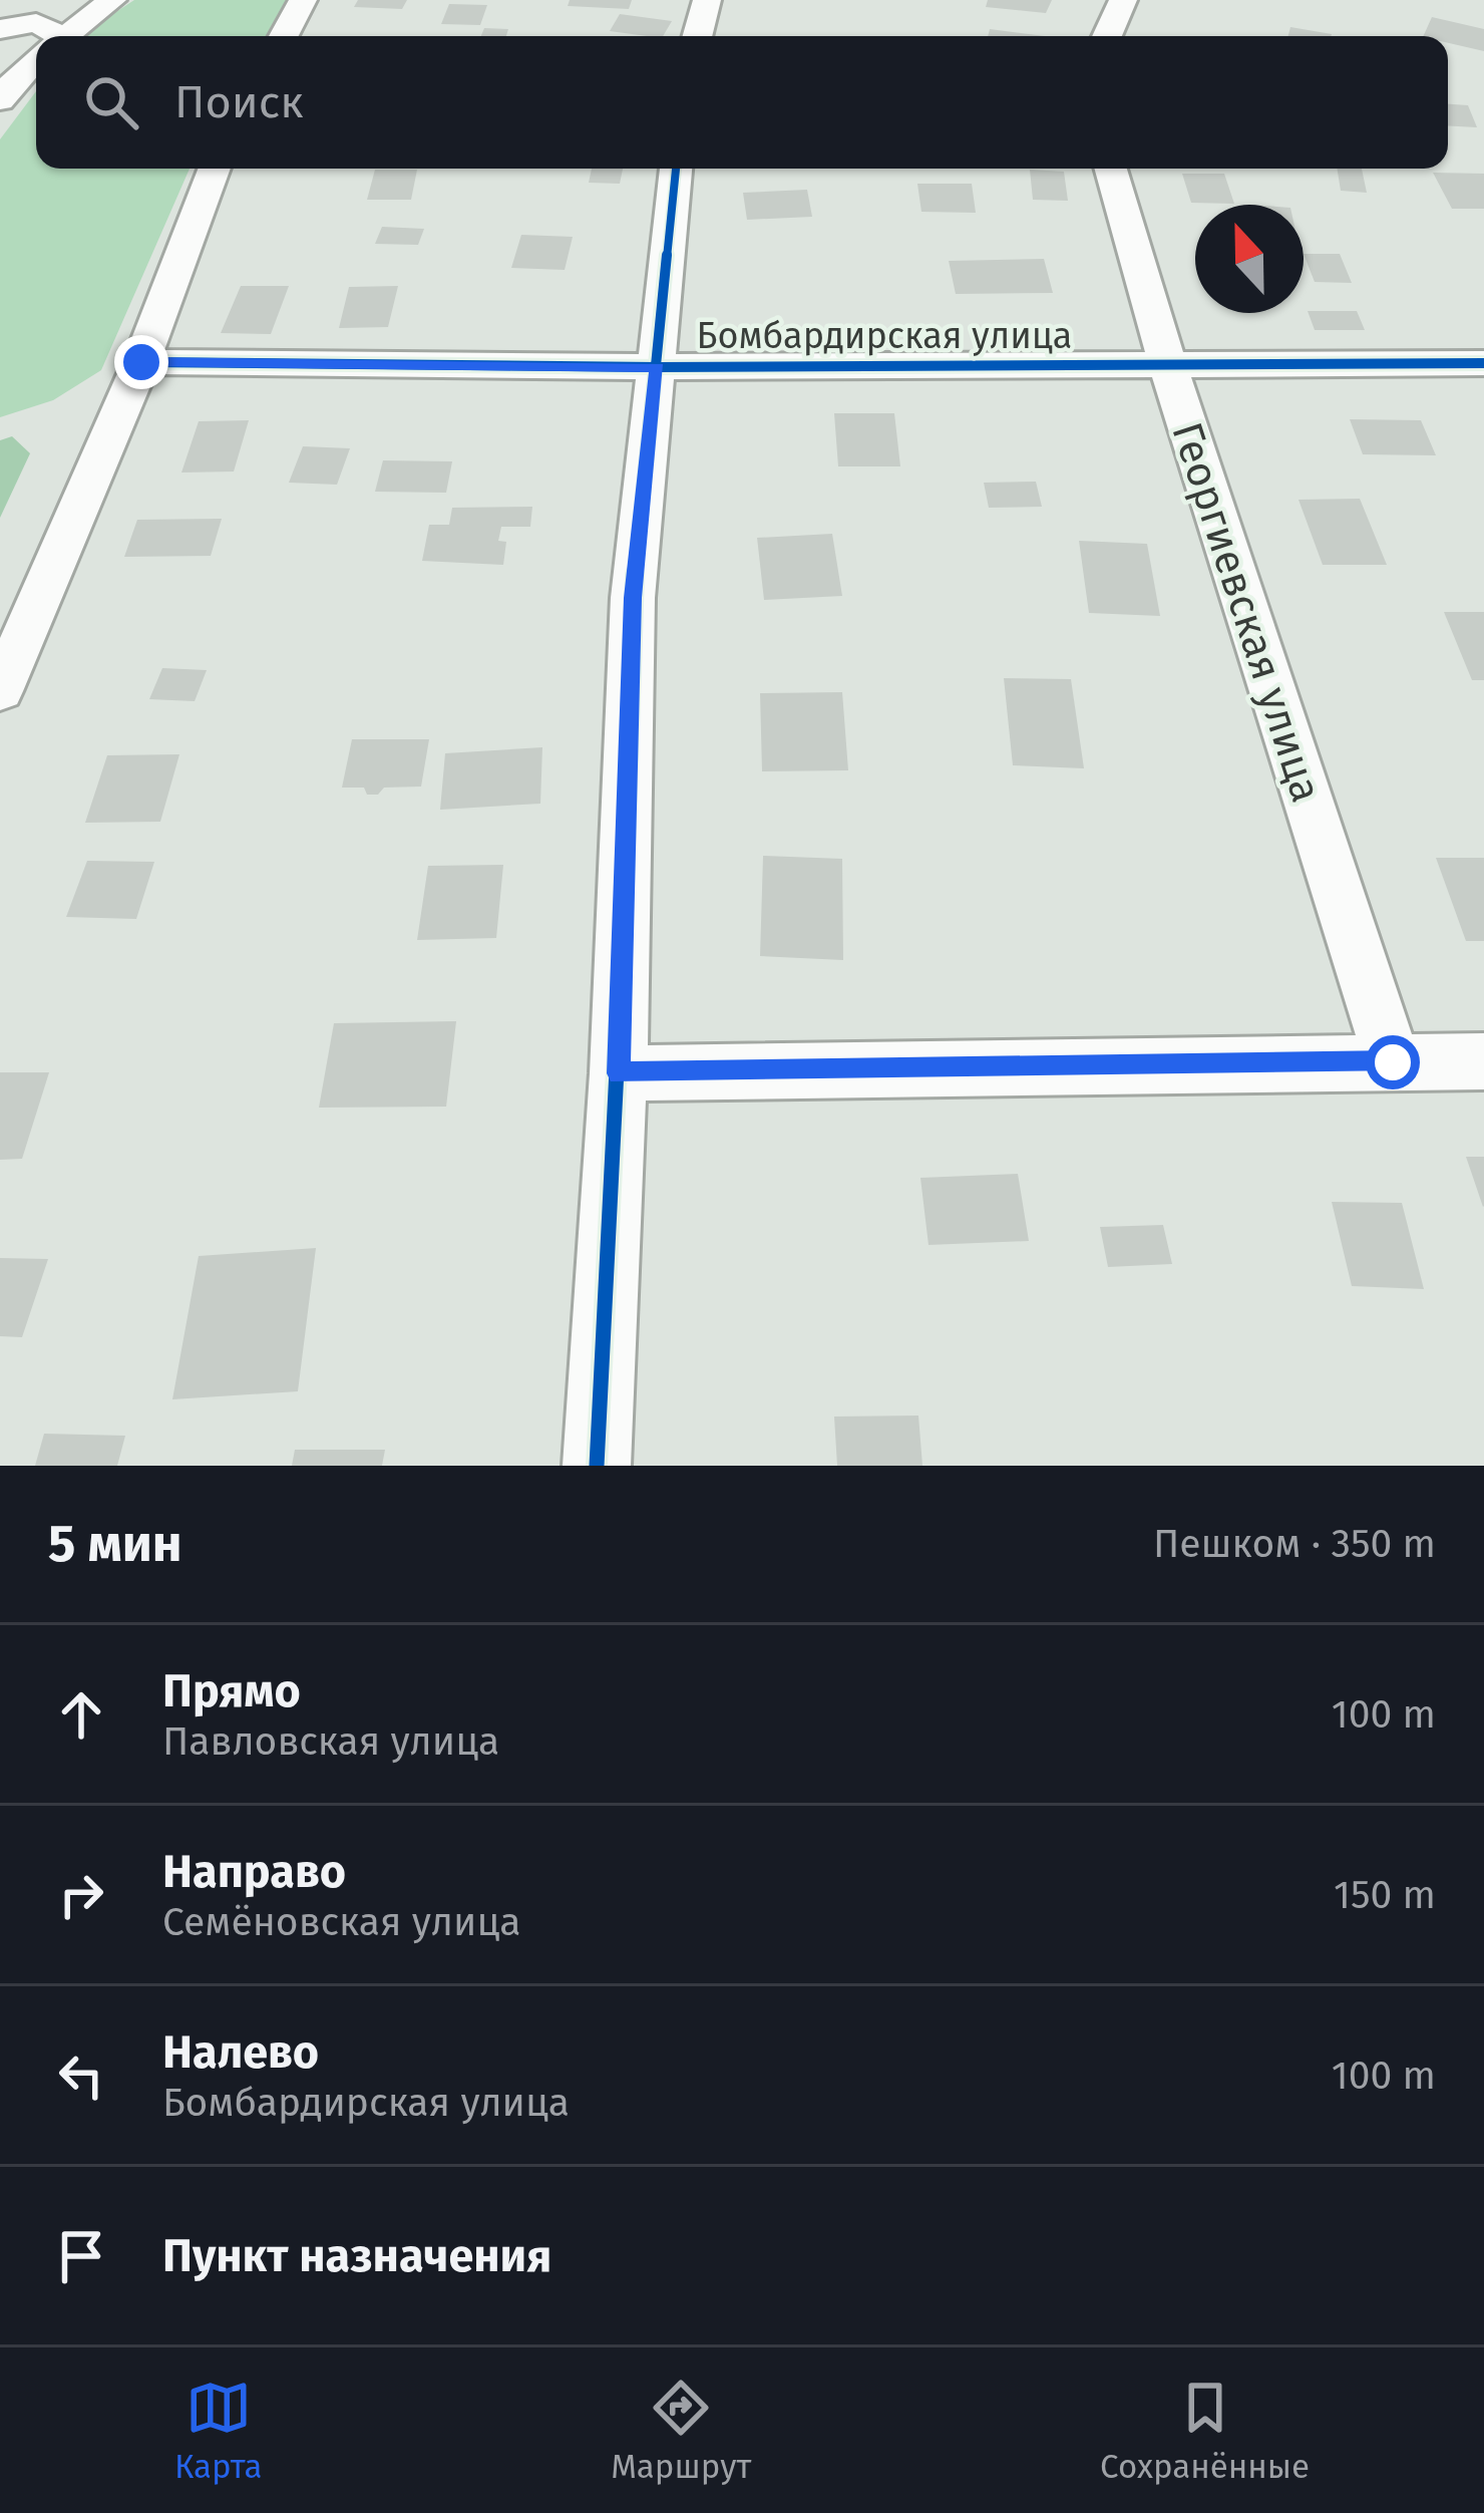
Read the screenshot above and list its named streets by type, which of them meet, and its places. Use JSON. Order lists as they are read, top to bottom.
{
  "streets": {
    "street": ["Бомбардирская улица", "Георгиевская улица"]
  },
  "crossings": [
    ["Бомбардирская улица", "Георгиевская улица"]
  ],
  "north": "top",
  "page": {
    "search": "Поиск",
    "heading": ["5 мин", "Пешком · 350 m"],
    "list": [
      ["Прямо", "Павловская улица", "100 m"],
      ["Направо", "Семёновская улица", "150 m"],
      ["Налево", "Бомбардирская улица", "100 m"],
      "Пункт назначения"
    ],
    "nav": ["Карта", "Маршрут", "Сохранённые"]
  }
}
